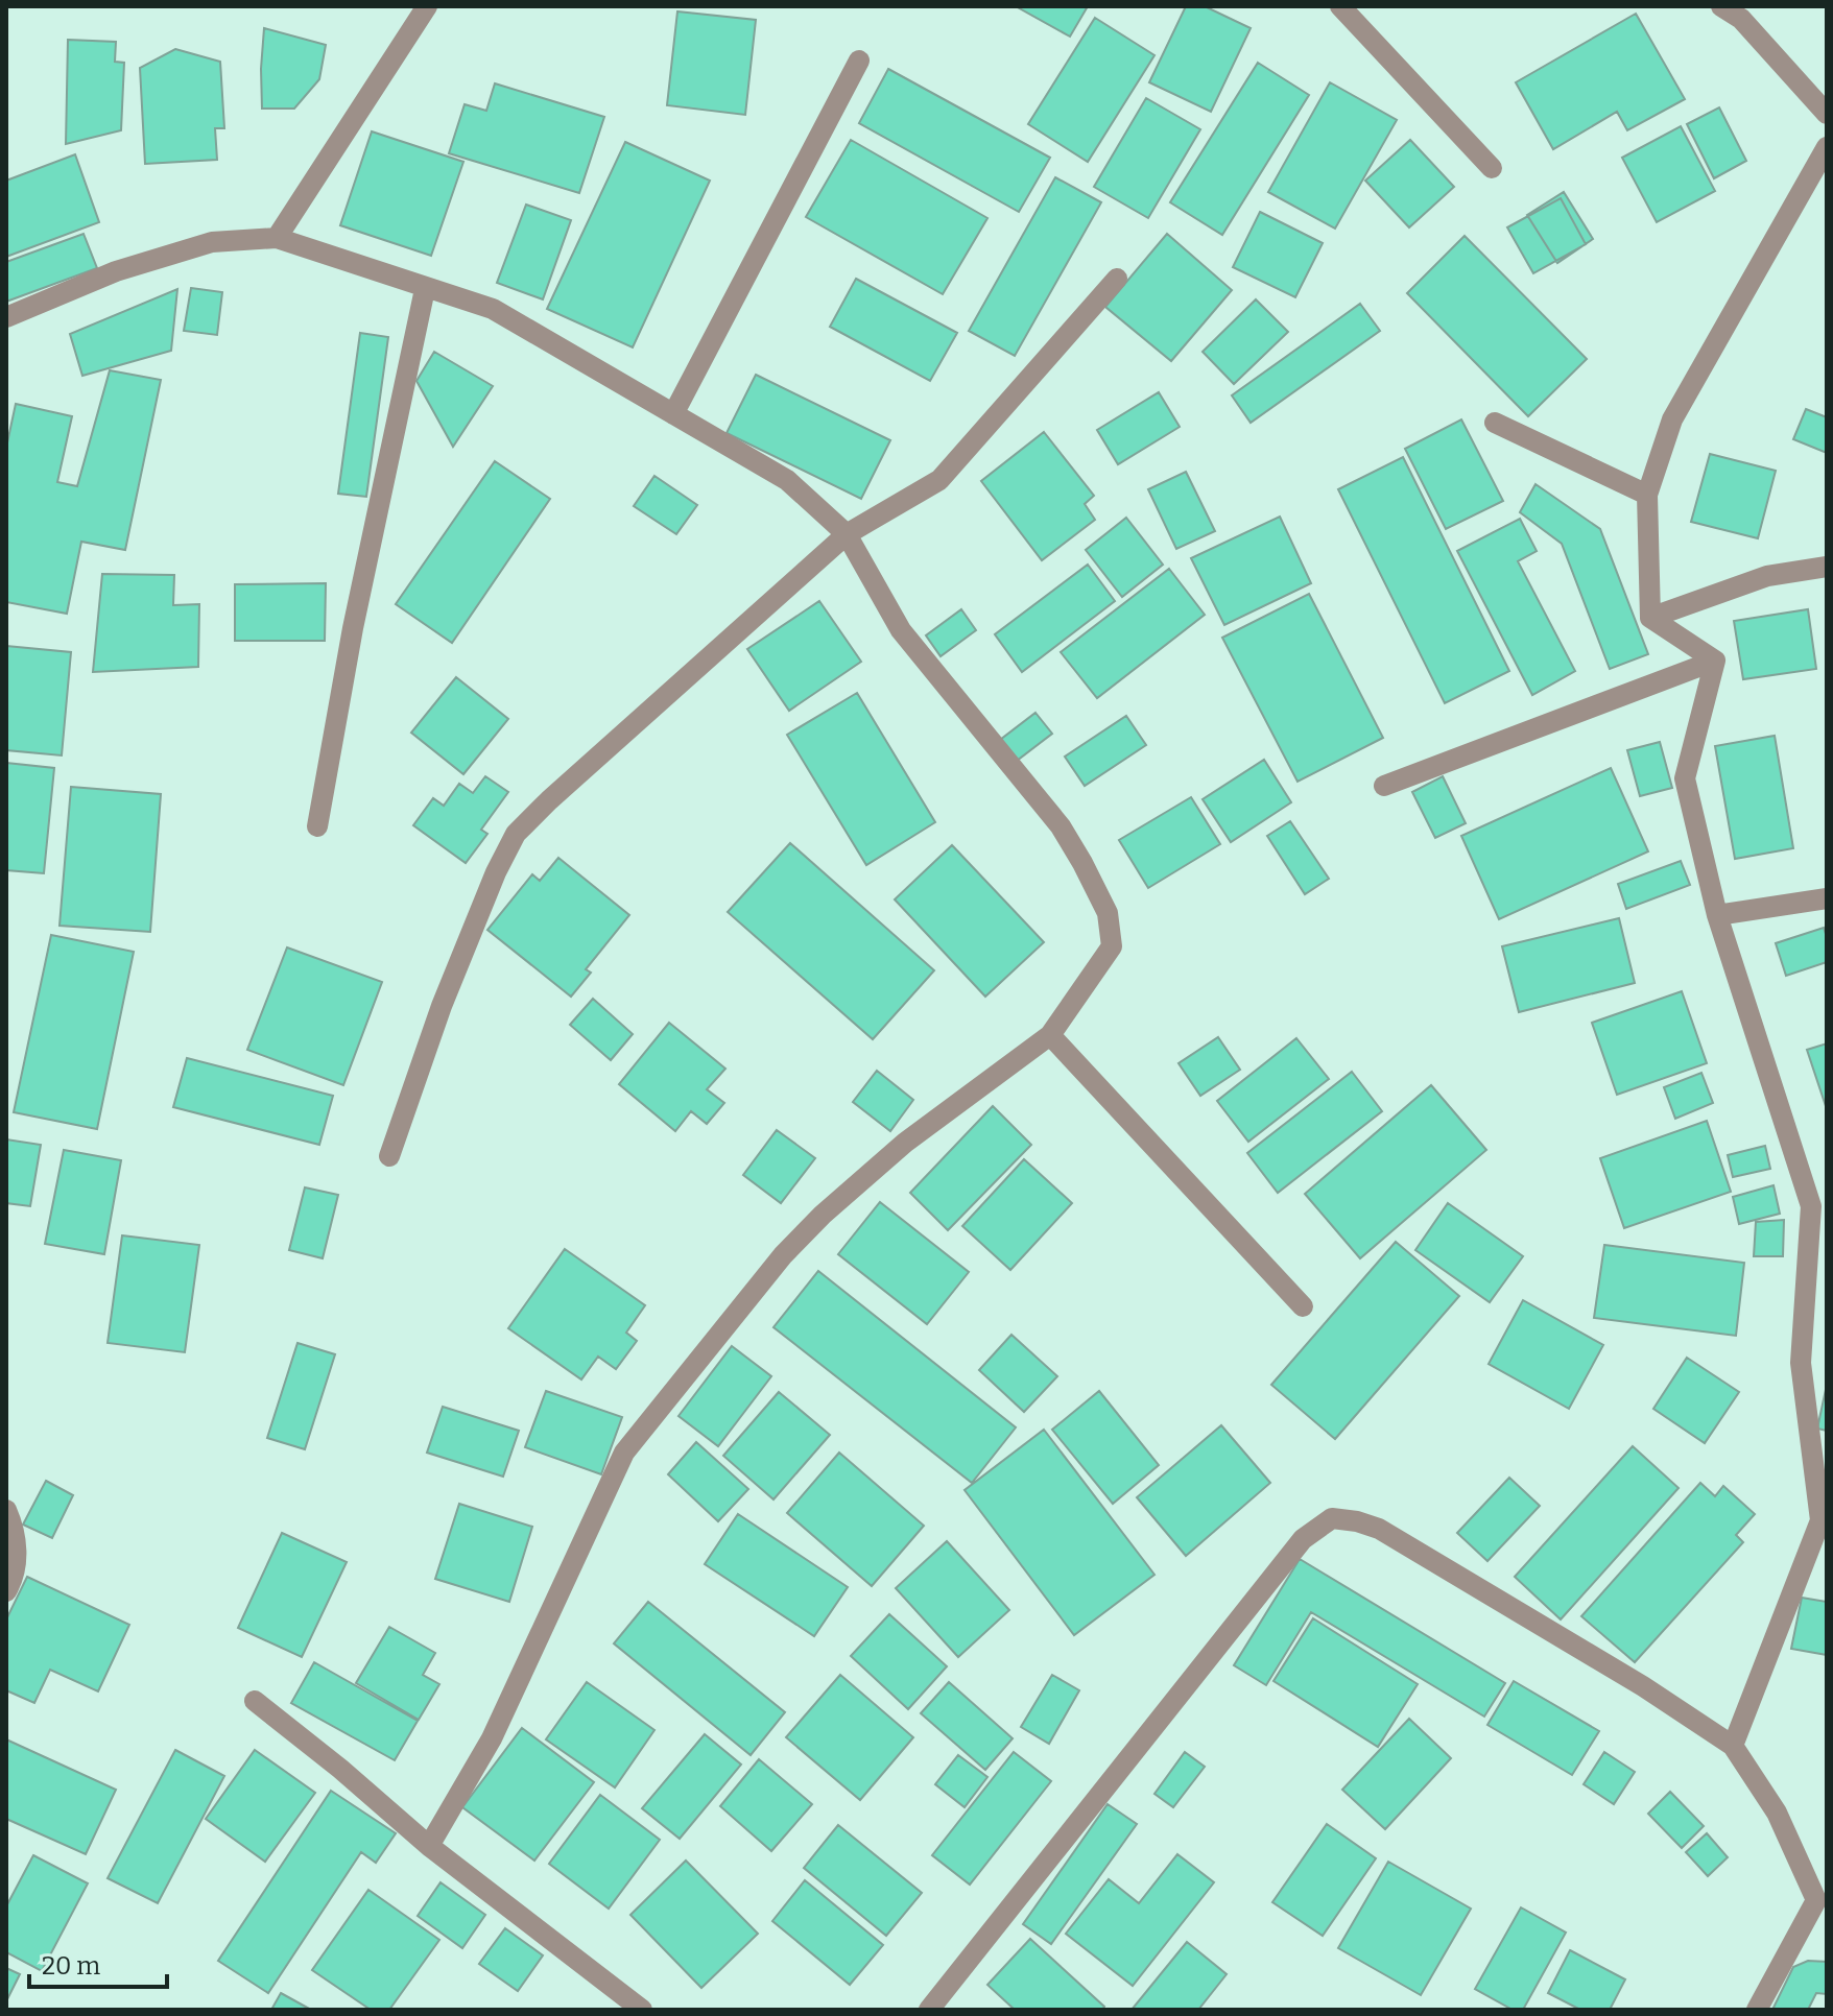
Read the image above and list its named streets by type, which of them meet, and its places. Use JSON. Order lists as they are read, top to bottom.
{
  "scale_bar": "20 m"
}
